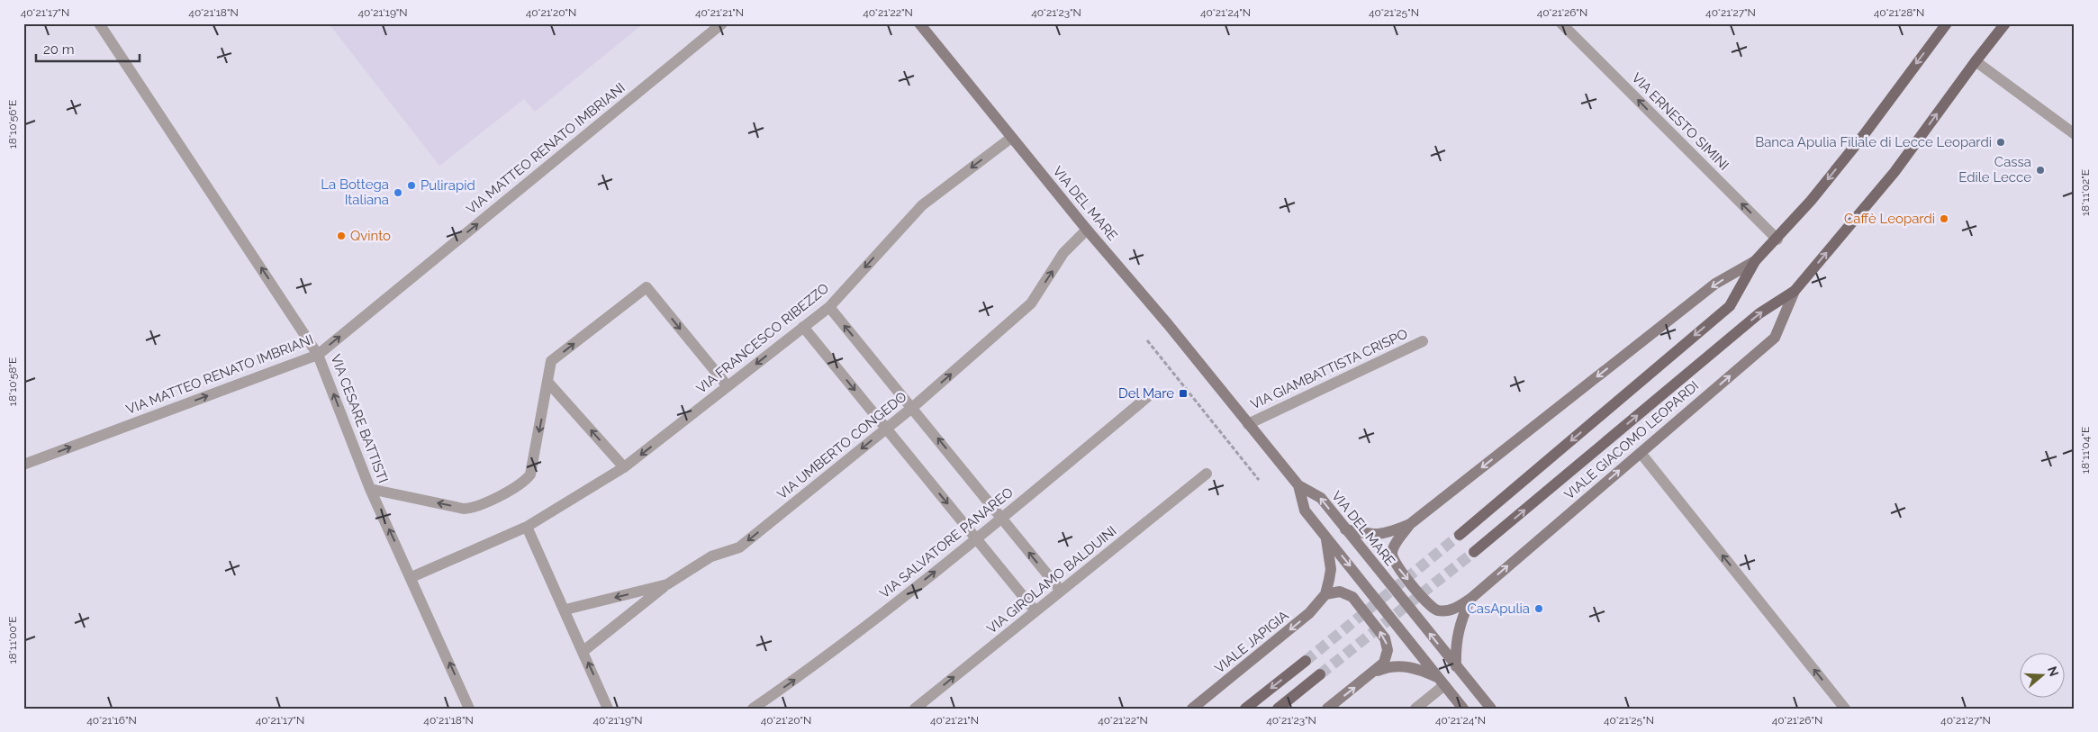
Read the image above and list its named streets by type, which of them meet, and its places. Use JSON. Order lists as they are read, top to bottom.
{
  "streets": {
    "main road": ["VIA DEL MARE", "VIALE GIACOMO LEOPARDI", "VIALE JAPIGIA"],
    "street": [
      "VIA ERNESTO SIMINI",
      "VIA MATTEO RENATO IMBRIANI",
      "VIA FRANCESCO RIBEZZO",
      "VIA GIAMBATTISTA CRISPO",
      "VIA CESARE BATTISTI",
      "VIA UMBERTO CONGEDO",
      "VIA SALVATORE PANAREO",
      "VIA GIROLAMO BALDUINI"
    ]
  },
  "crossings": [
    ["VIA MATTEO RENATO IMBRIANI", "VIA CESARE BATTISTI"],
    ["VIA DEL MARE", "VIA FRANCESCO RIBEZZO"],
    ["VIA DEL MARE", "VIA GIAMBATTISTA CRISPO"],
    ["VIA DEL MARE", "VIA UMBERTO CONGEDO"],
    ["VIA FRANCESCO RIBEZZO", "VIA CESARE BATTISTI"]
  ],
  "one_way": [
    "VIA ERNESTO SIMINI",
    "VIA MATTEO RENATO IMBRIANI",
    "VIA FRANCESCO RIBEZZO",
    "VIA CESARE BATTISTI",
    "VIA SALVATORE PANAREO",
    "VIA GIROLAMO BALDUINI"
  ],
  "places": {
    "other": [
      "Banca Apulia Filiale di Lecce Leopardi",
      "Cassa Edile Lecce",
      "Pulirapid",
      "La Bottega Italiana",
      "Caffè Leopardi",
      "Qvinto",
      "CasApulia"
    ],
    "transit": ["Del Mare"]
  },
  "scale_bar": "20 m",
  "north": "right",
  "coordinates": [
    "40°21'17\"N",
    "40°21'18\"N",
    "40°21'19\"N",
    "40°21'20\"N",
    "40°21'21\"N",
    "40°21'22\"N",
    "40°21'23\"N",
    "40°21'24\"N",
    "40°21'25\"N",
    "40°21'26\"N",
    "40°21'27\"N",
    "40°21'28\"N",
    "18°10'56\"E",
    "18°11'02\"E",
    "18°10'58\"E",
    "18°11'04\"E",
    "18°11'00\"E",
    "40°21'16\"N"
  ]
}
